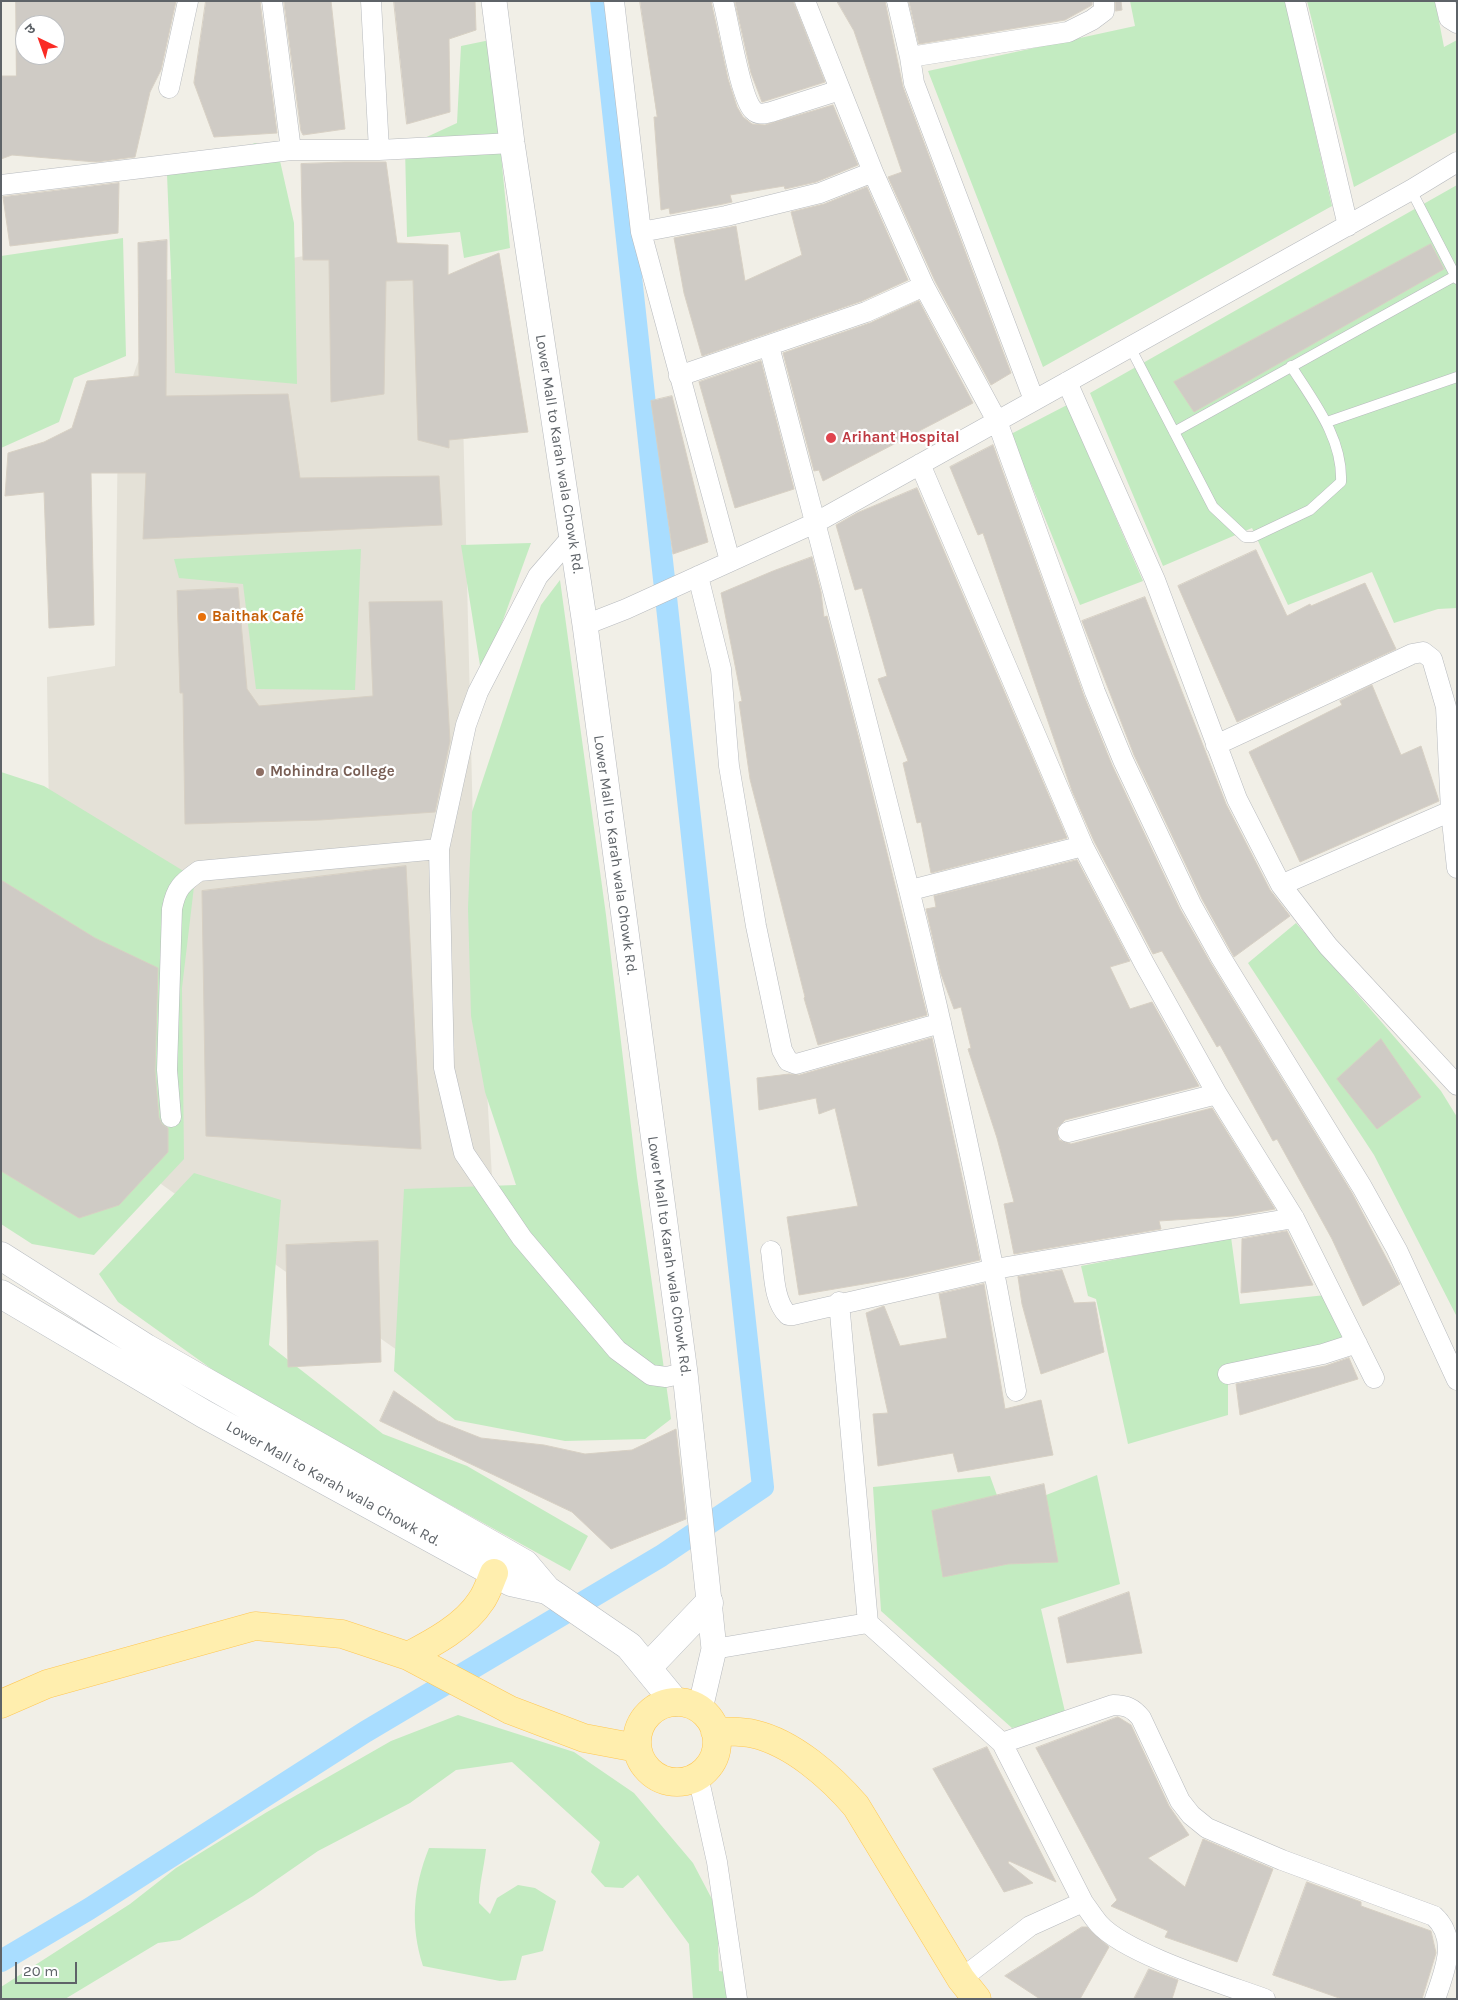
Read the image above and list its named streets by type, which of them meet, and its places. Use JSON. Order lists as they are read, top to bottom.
{
  "streets": {
    "main road": ["Lower Mall to Karah wala Chowk Rd."]
  },
  "places": ["Arihant Hospital", "Baithak Café", "Mohindra College"],
  "scale_bar": "20 m",
  "north": "top left"
}
